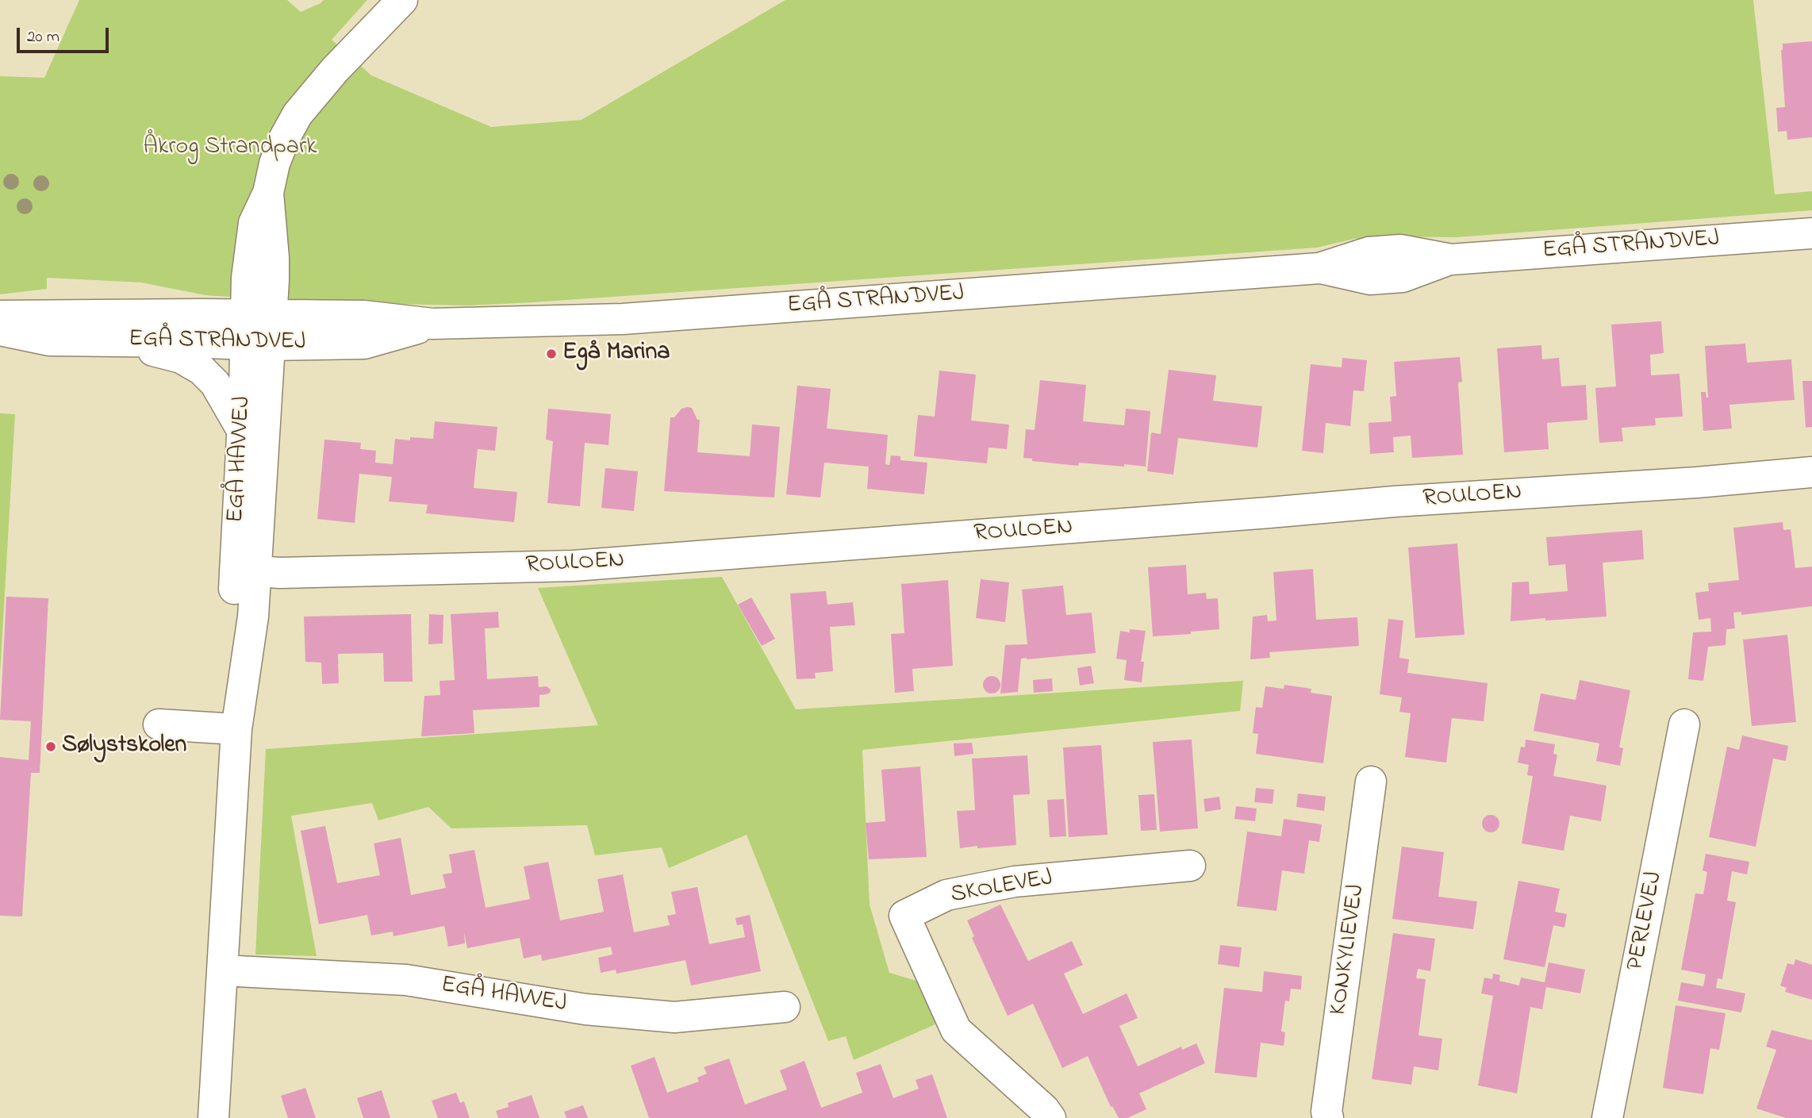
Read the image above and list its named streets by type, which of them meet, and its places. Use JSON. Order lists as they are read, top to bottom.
{
  "streets": {
    "street": [
      "EGÅ STRANDVEJ",
      "EGÅ HAVVEJ",
      "ROULOEN",
      "SKOLEVEJ",
      "PERLEVEJ",
      "KONKYLIEVEJ"
    ]
  },
  "crossings": [
    ["EGÅ STRANDVEJ", "EGÅ HAVVEJ"],
    ["EGÅ HAVVEJ", "ROULOEN"]
  ],
  "parks": ["Åkrog Strandpark"],
  "places": ["Egå Marina", "Sølystskolen"],
  "scale_bar": "20 m"
}
